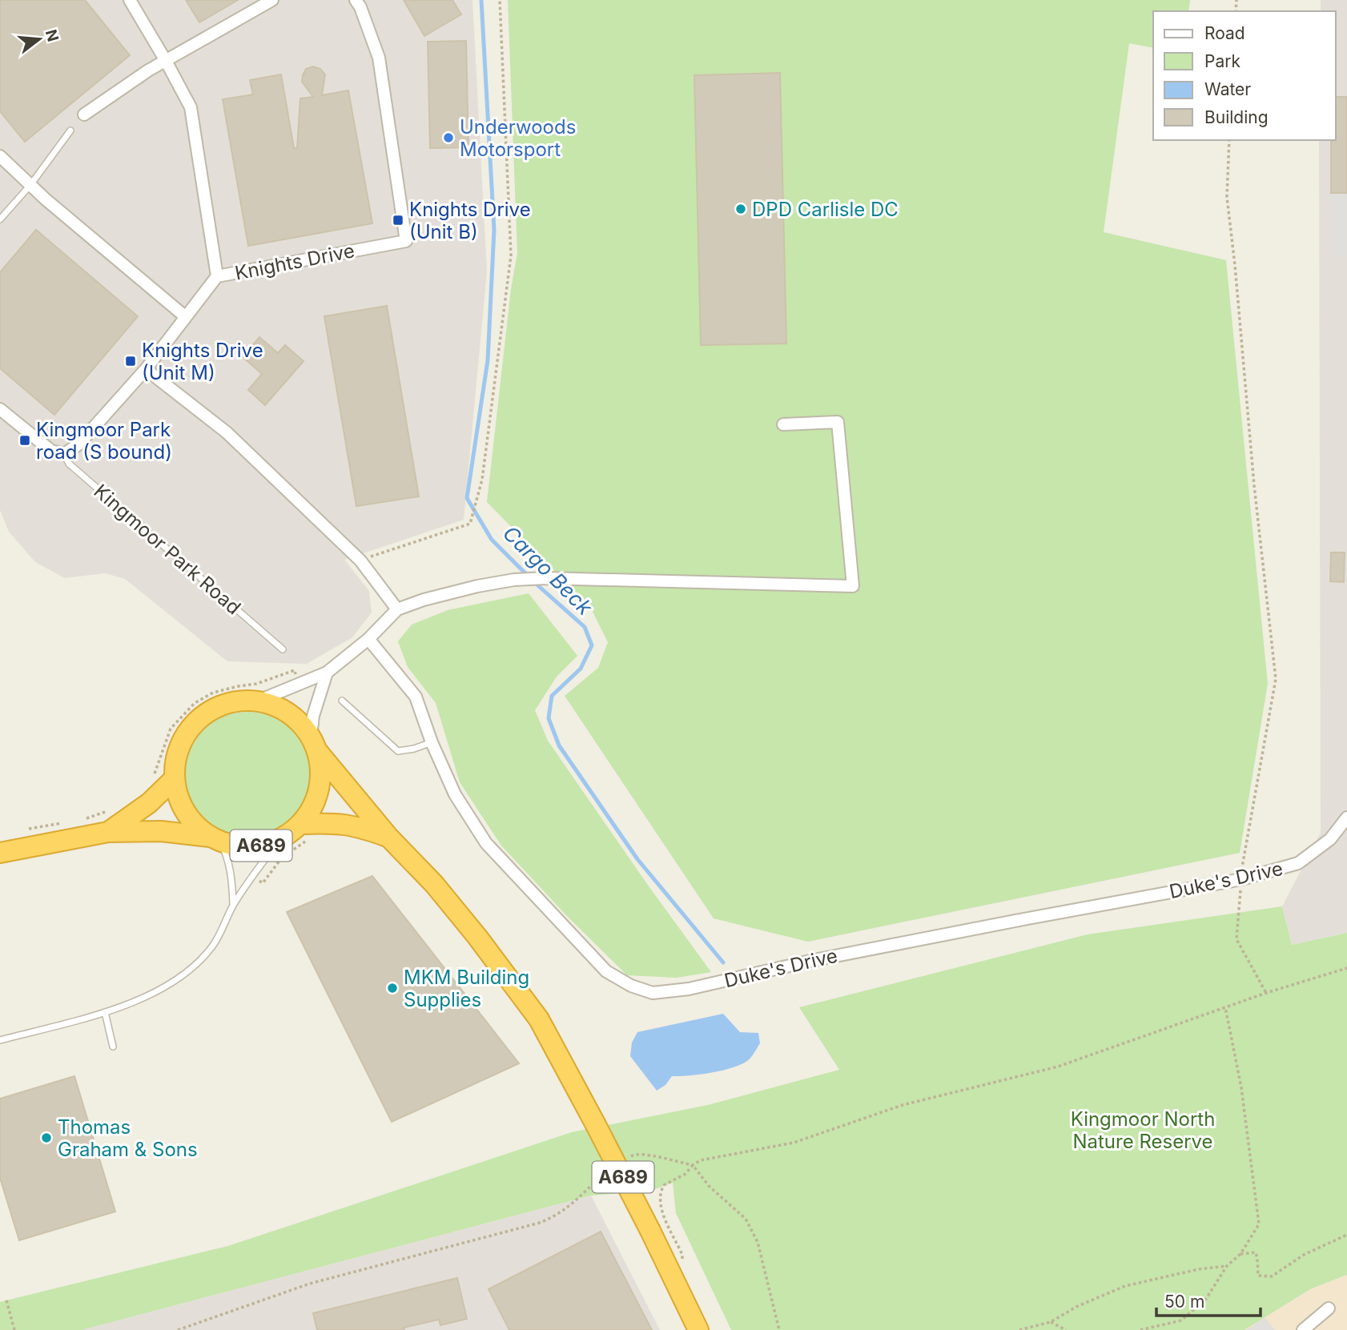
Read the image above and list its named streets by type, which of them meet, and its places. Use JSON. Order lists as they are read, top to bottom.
{
  "streets": {
    "highway": ["A689"],
    "street": ["Knights Drive", "Kingmoor Park Road", "Duke's Drive"]
  },
  "crossings": [
    ["Knights Drive", "Kingmoor Park Road"]
  ],
  "water": ["Cargo Beck"],
  "parks": ["Kingmoor North Nature Reserve"],
  "places": {
    "other": [
      "Underwoods Motorsport",
      "DPD Carlisle DC",
      "MKM Building Supplies",
      "Thomas Graham & Sons"
    ],
    "transit": ["Knights Drive (Unit B)", "Knights Drive (Unit M)", "Kingmoor Park road (S bound)"]
  },
  "legend": [
    "Road",
    "Park",
    "Water",
    "Building"
  ],
  "scale_bar": "50 m",
  "north": "right"
}
